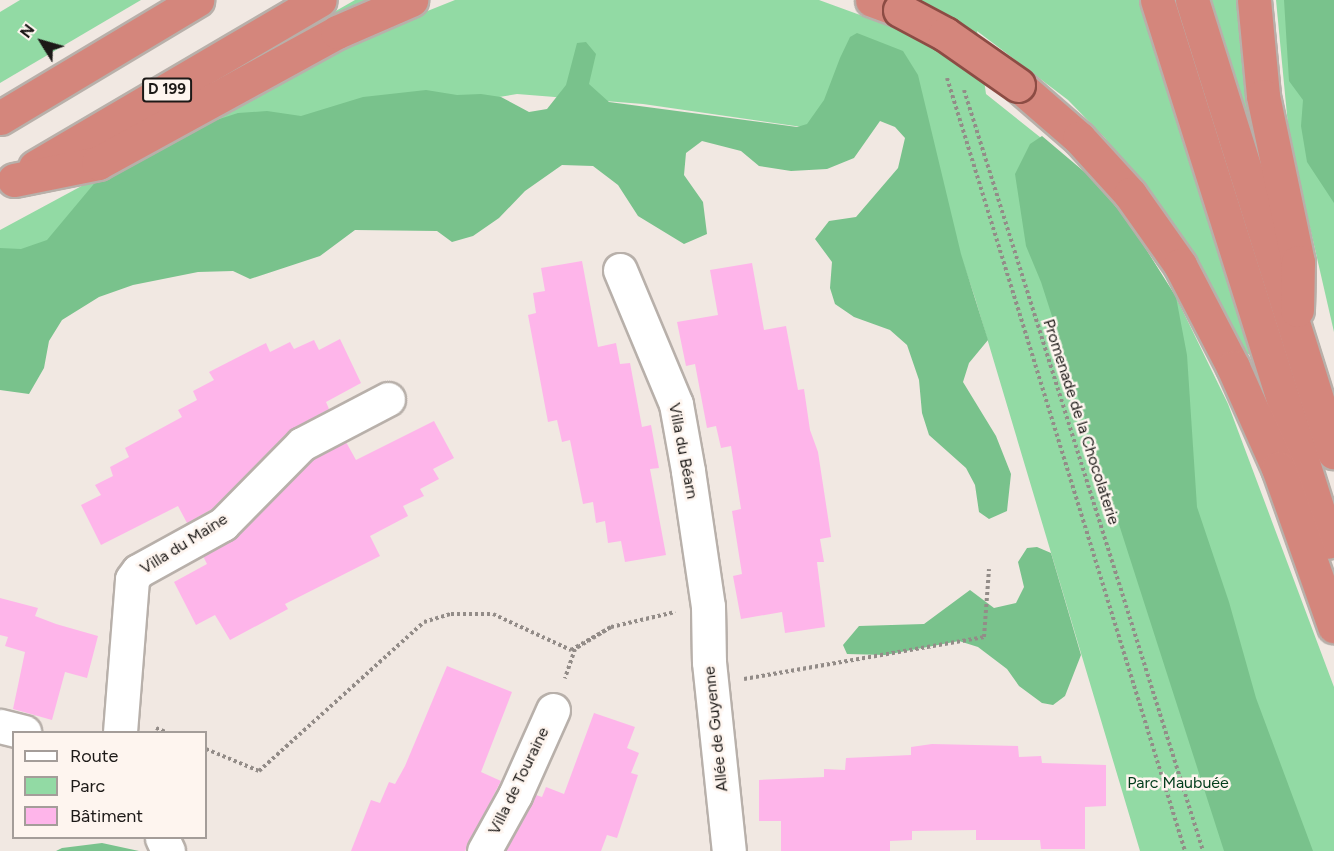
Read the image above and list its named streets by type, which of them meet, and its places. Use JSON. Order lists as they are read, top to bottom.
{
  "streets": {
    "highway": ["D 199"],
    "street": [
      "Villa du Béarn",
      "Villa du Maine",
      "Allée de Guyenne",
      "Villa de Touraine"
    ],
    "path": ["Promenade de la Chocolaterie"]
  },
  "crossings": [
    ["Villa du Béarn", "Allée de Guyenne"]
  ],
  "parks": ["Parc Maubuée"],
  "legend": ["Route", "Parc", "Bâtiment"],
  "north": "top left"
}
